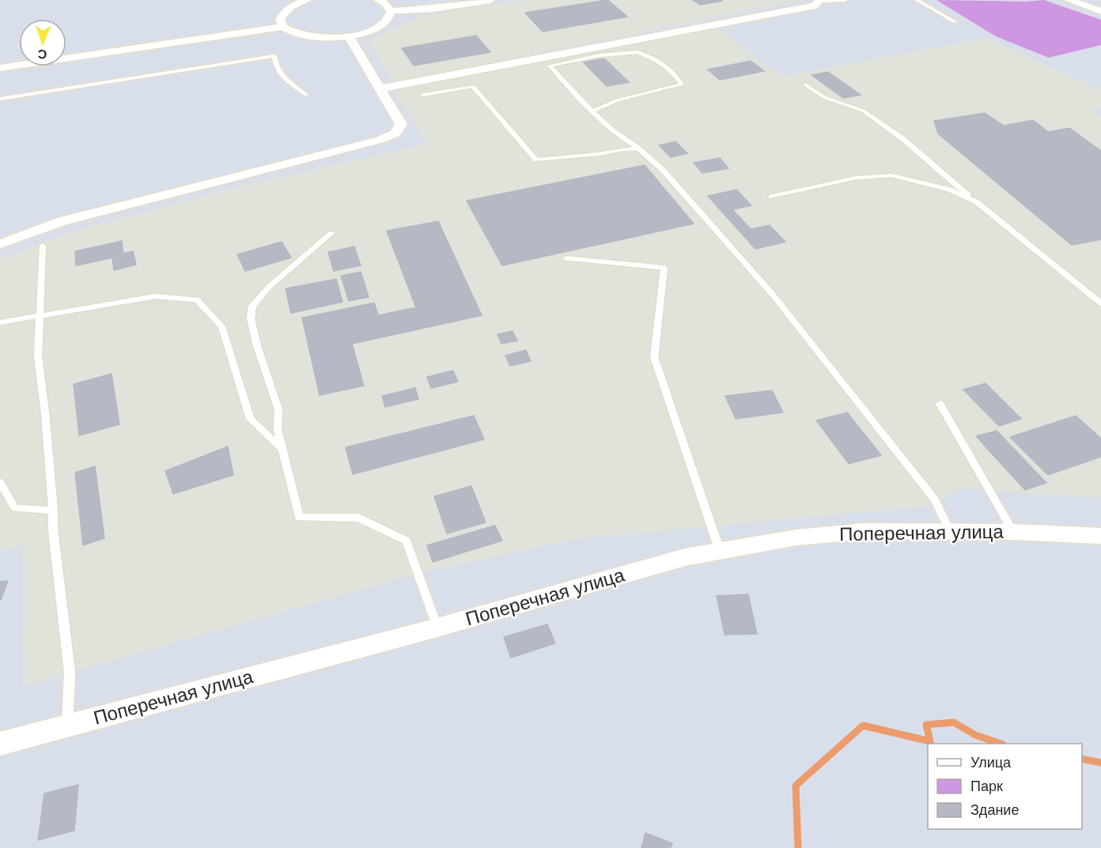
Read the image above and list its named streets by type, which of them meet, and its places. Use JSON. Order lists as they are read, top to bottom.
{
  "streets": {
    "street": ["Поперечная улица"]
  },
  "legend": ["Улица", "Парк", "Здание"],
  "north": "bottom"
}
